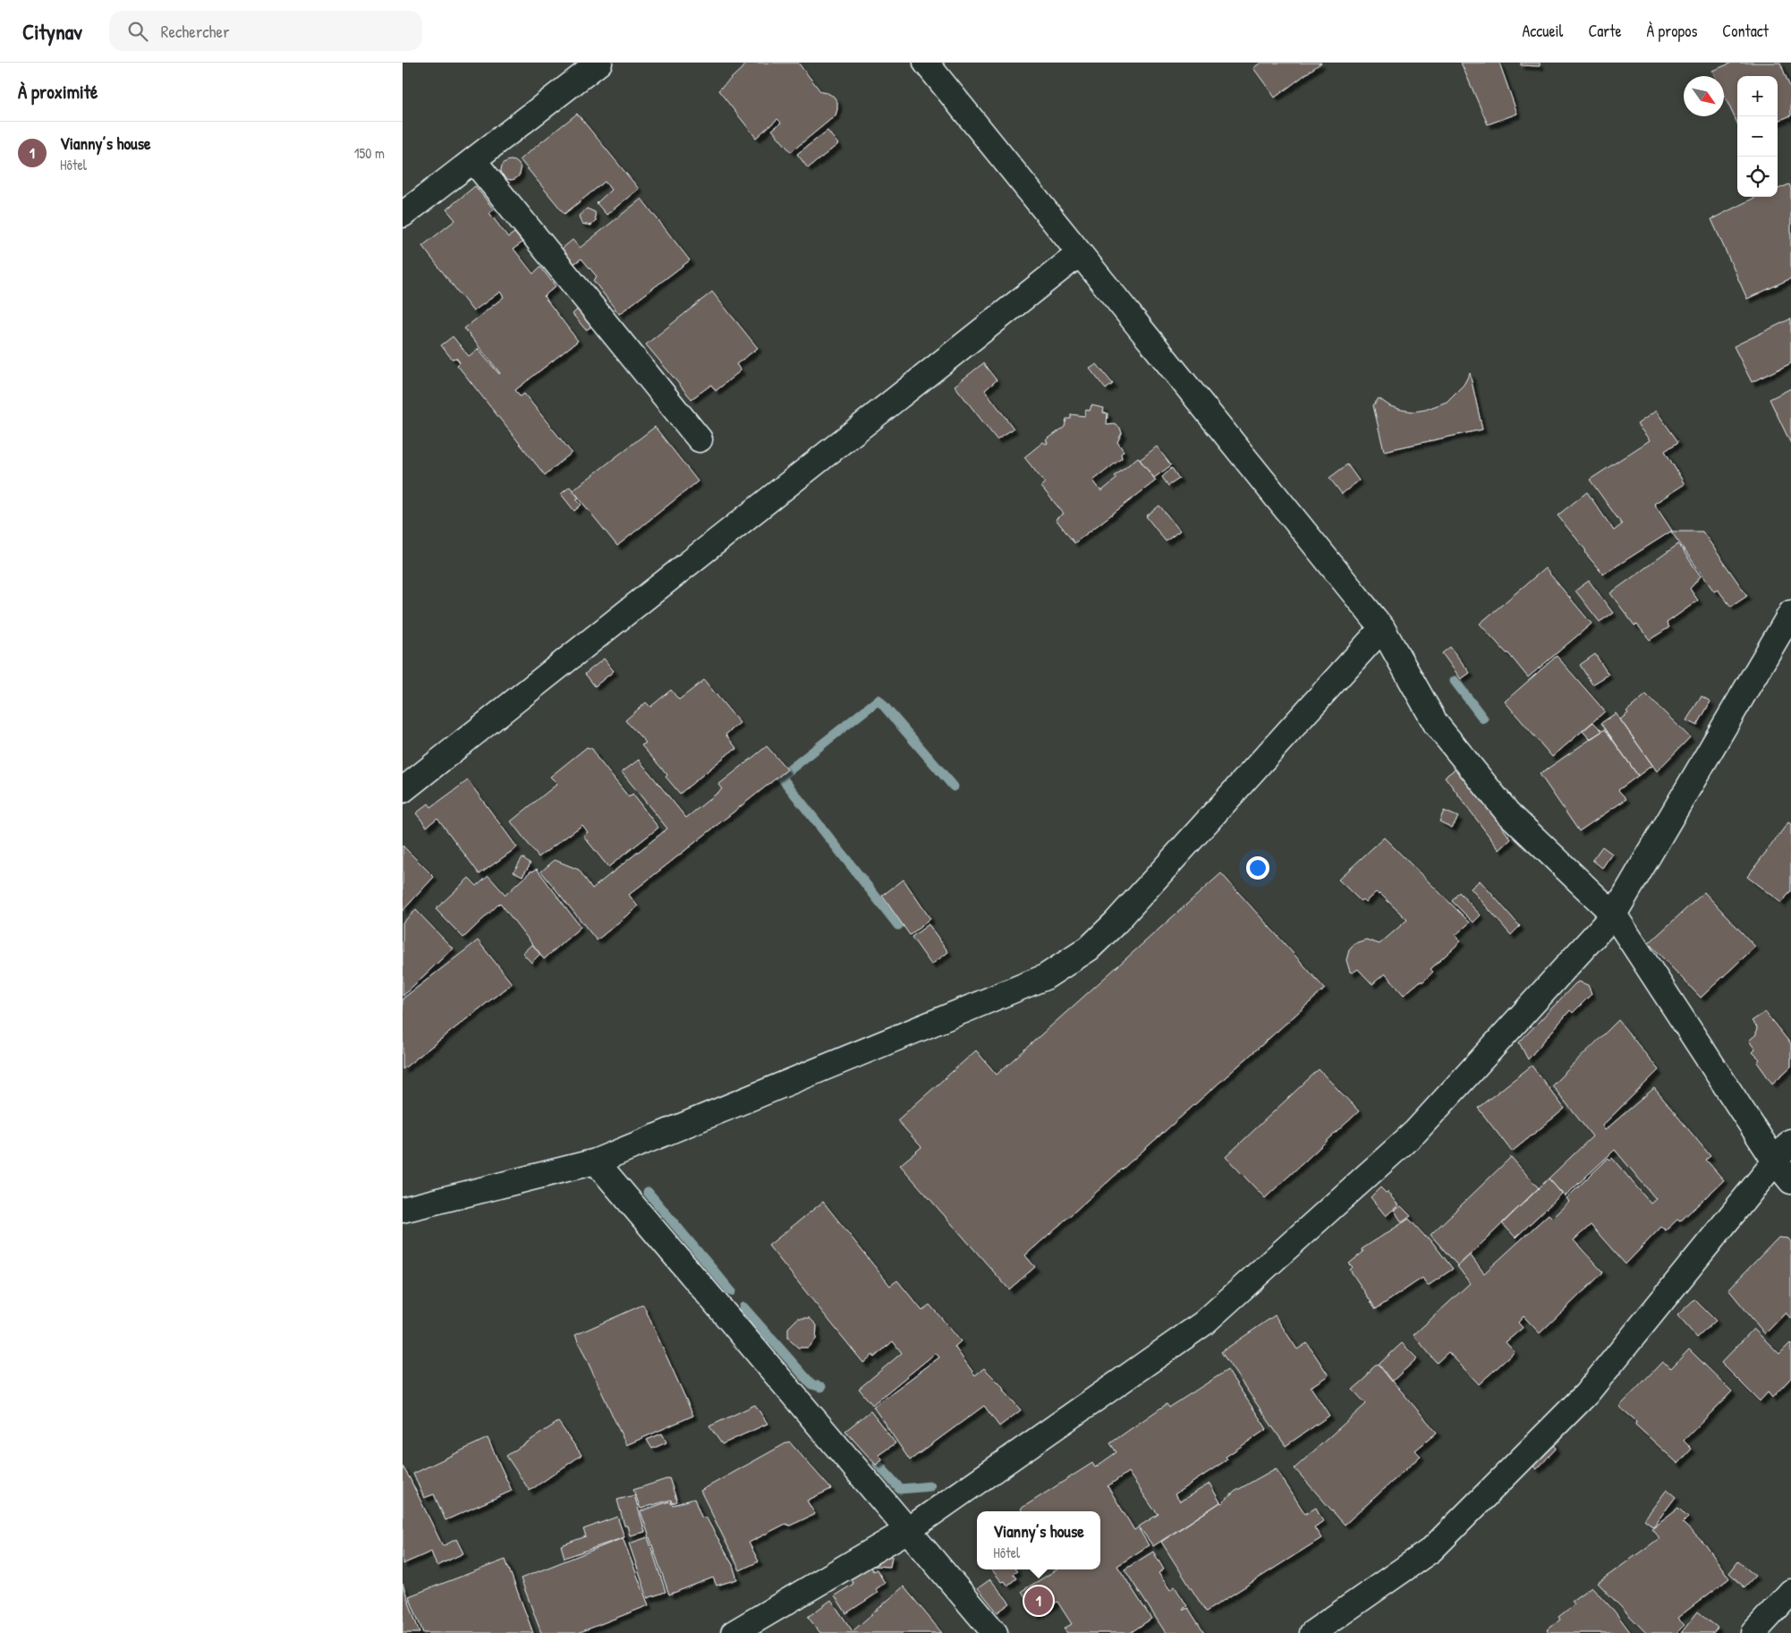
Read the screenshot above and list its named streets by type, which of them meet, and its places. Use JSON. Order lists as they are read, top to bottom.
{
  "north": "bottom right",
  "page": {
    "header": "Citynav",
    "search": "Rechercher",
    "nav": [
      "Accueil",
      "Carte",
      "À propos",
      "Contact"
    ],
    "heading": "À proximité",
    "map_buttons": ["+", "−"],
    "list": [
      {
        "mark": "1",
        "name": "Vianny’s house",
        "note": "Hôtel",
        "value": "150 m"
      }
    ],
    "popup": ["Vianny’s house", "Hôtel"],
    "pins": "1"
  }
}
